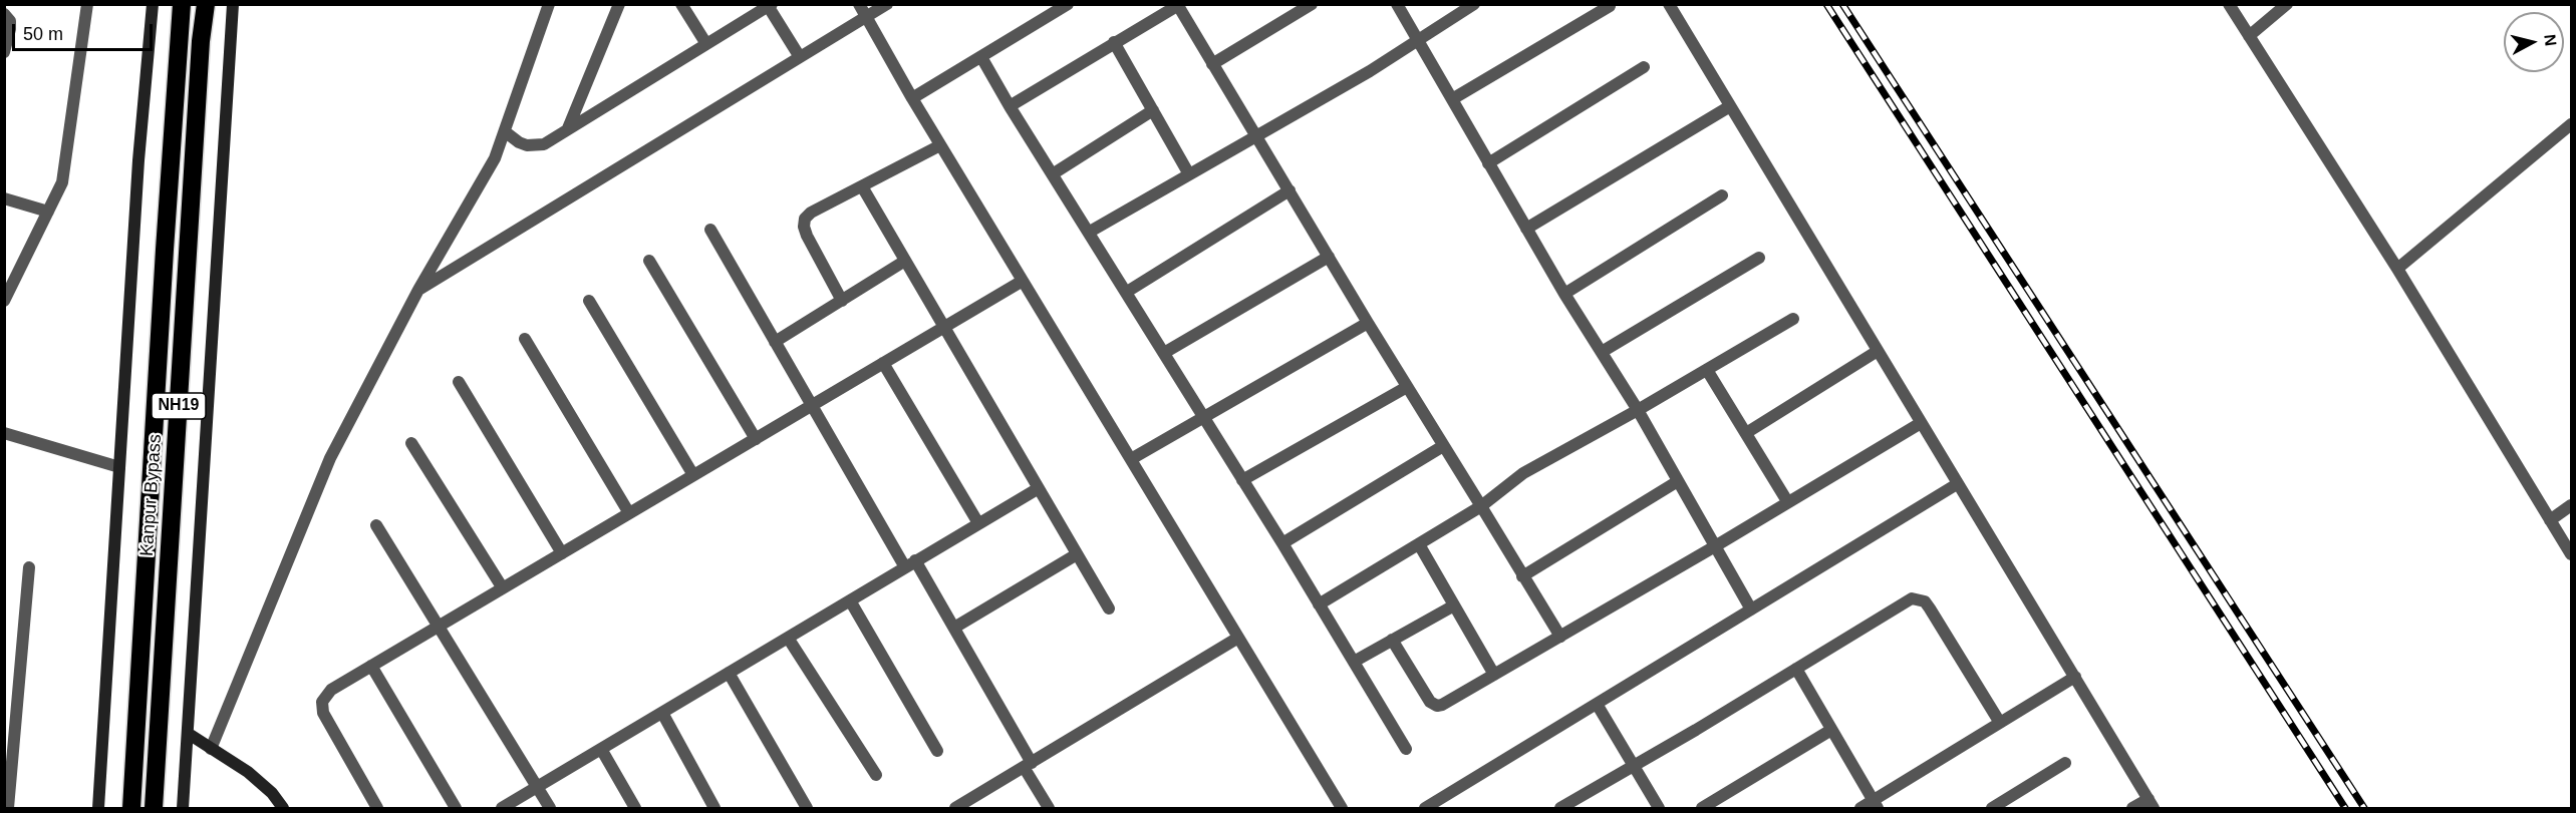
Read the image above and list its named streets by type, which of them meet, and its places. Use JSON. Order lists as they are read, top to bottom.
{
  "streets": {
    "highway": ["NH19", "Kanpur Bypass"]
  },
  "scale_bar": "50 m",
  "north": "right"
}
